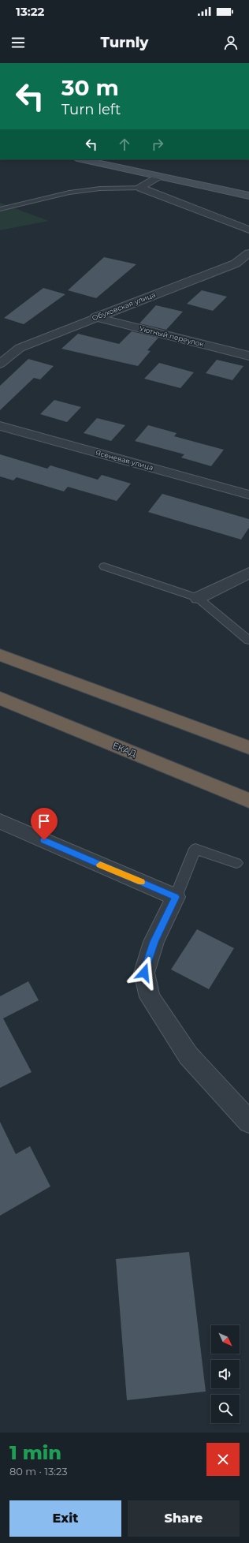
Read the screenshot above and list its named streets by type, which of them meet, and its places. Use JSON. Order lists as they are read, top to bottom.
{
  "streets": {
    "highway": ["ЕКАД"],
    "street": ["Обуховская улица", "Уютный переулок", "Ясеневая улица"]
  },
  "crossings": [
    ["Обуховская улица", "Уютный переулок"]
  ],
  "north": "bottom right",
  "page": {
    "status": "13:22",
    "header": "Turnly",
    "turn": ["30 m", "Turn left"],
    "heading": ["1 min", "80 m · 13:23"],
    "buttons": ["Exit", "Share"]
  }
}
